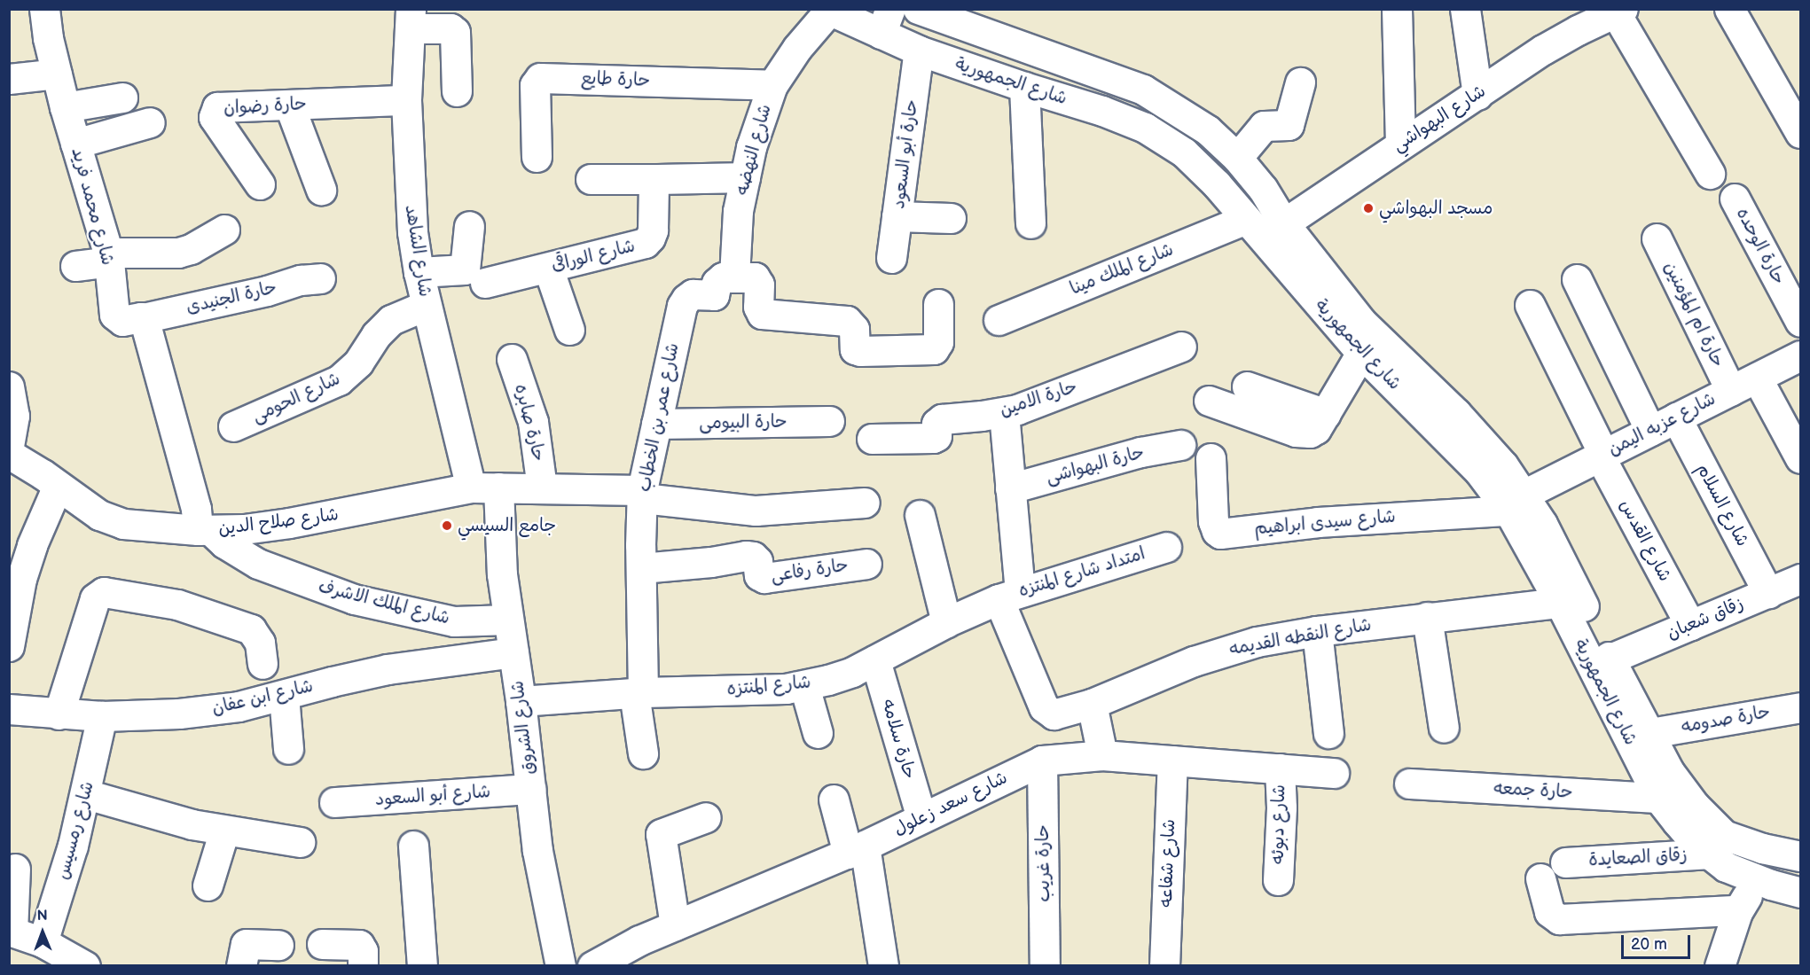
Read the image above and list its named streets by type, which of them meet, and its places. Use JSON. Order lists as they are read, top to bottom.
{
  "streets": {
    "street": [
      "حارة طايع",
      "شارع الجمهورية",
      "حارة رضوان",
      "شارع البهواشي",
      "شارع النهضه",
      "حارة أبو السعود",
      "شارع محمد فريد",
      "حارة الوحده",
      "شارع الشاهد",
      "شارع الوراقى",
      "شارع الملك مينا",
      "حارة الجنيدى",
      "حارة ام المؤمنين",
      "شارع الحومى",
      "حارة الامين",
      "شارع عمر بن الخطاب",
      "حارة صابره",
      "حارة البيومى",
      "شارع عزبه اليمن",
      "حارة البهواشى",
      "شارع السلام",
      "شارع صلاح الدين",
      "شارع سيدى ابراهيم",
      "شارع القدس",
      "حارة رفاعى",
      "امتداد شارع المنتزه",
      "شارع الملك الاشرف",
      "زقاق شعبان",
      "شارع النقطه القديمه",
      "شارع المنتزه",
      "شارع ابن عفان",
      "حارة صدومه",
      "شارع الشروق",
      "حارة سلامه",
      "حارة جمعه",
      "شارع أبو السعود",
      "شارع سعد زعلول",
      "شارع دبوئه",
      "شارع رمسيس",
      "زقاق الصعايدة",
      "حارة غريب",
      "شارع شفاعه"
    ]
  },
  "crossings": [
    ["حارة طايع", "شارع النهضه"],
    ["شارع الجمهورية", "شارع البهواشي"],
    ["شارع الجمهورية", "شارع النهضه"],
    ["شارع الجمهورية", "حارة أبو السعود"],
    ["شارع الجمهورية", "شارع الملك مينا"],
    ["شارع الجمهورية", "شارع عزبه اليمن"],
    ["شارع الجمهورية", "شارع سيدى ابراهيم"],
    ["شارع الجمهورية", "زقاق شعبان"],
    ["شارع الجمهورية", "شارع النقطه القديمه"],
    ["شارع الجمهورية", "حارة صدومه"],
    ["شارع الجمهورية", "حارة جمعه"],
    ["شارع الجمهورية", "زقاق الصعايدة"],
    ["حارة رضوان", "شارع الشاهد"],
    ["شارع البهواشي", "شارع الملك مينا"],
    ["شارع النهضه", "شارع عمر بن الخطاب"],
    ["شارع محمد فريد", "حارة الجنيدى"],
    ["شارع الشاهد", "شارع الحومى"],
    ["شارع الشاهد", "شارع صلاح الدين"],
    ["شارع الشاهد", "شارع الشروق"],
    ["حارة ام المؤمنين", "شارع عزبه اليمن"],
    ["شارع عمر بن الخطاب", "حارة البيومى"],
    ["شارع عمر بن الخطاب", "حارة رفاعى"],
    ["شارع عمر بن الخطاب", "شارع المنتزه"],
    ["شارع عزبه اليمن", "شارع السلام"],
    ["شارع عزبه اليمن", "شارع سيدى ابراهيم"],
    ["شارع عزبه اليمن", "شارع القدس"],
    ["شارع السلام", "زقاق شعبان"],
    ["شارع صلاح الدين", "شارع الملك الاشرف"],
    ["شارع صلاح الدين", "شارع الشروق"],
    ["شارع القدس", "زقاق شعبان"],
    ["امتداد شارع المنتزه", "شارع النقطه القديمه"],
    ["امتداد شارع المنتزه", "شارع المنتزه"],
    ["شارع الملك الاشرف", "شارع الشروق"],
    ["شارع النقطه القديمه", "شارع المنتزه"],
    ["شارع المنتزه", "شارع الشروق"],
    ["شارع المنتزه", "حارة سلامه"],
    ["شارع ابن عفان", "شارع الشروق"],
    ["شارع ابن عفان", "شارع رمسيس"],
    ["شارع الشروق", "شارع أبو السعود"],
    ["حارة سلامه", "شارع سعد زعلول"],
    ["شارع سعد زعلول", "شارع دبوئه"],
    ["شارع سعد زعلول", "حارة غريب"],
    ["شارع سعد زعلول", "شارع شفاعه"]
  ],
  "places": ["مسجد البهواشي", "جامع السيسي"],
  "scale_bar": "20 m",
  "north": "top"
}
